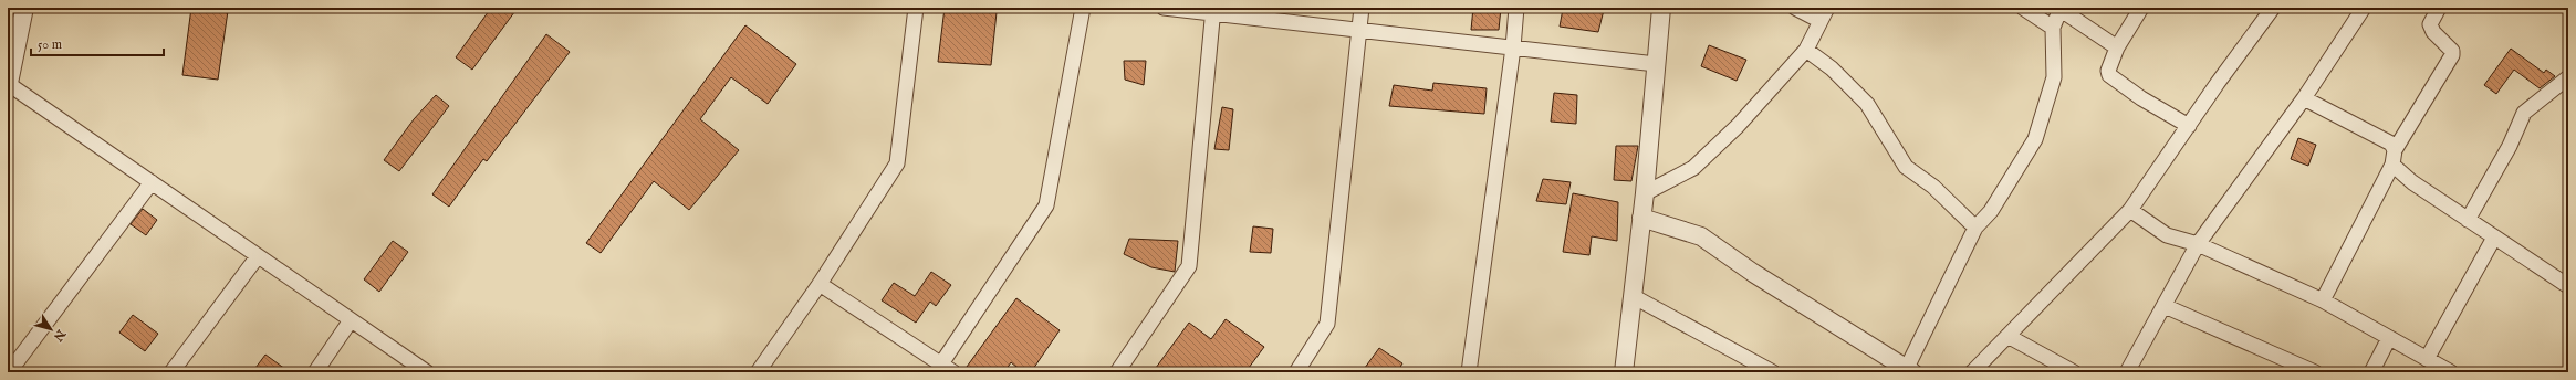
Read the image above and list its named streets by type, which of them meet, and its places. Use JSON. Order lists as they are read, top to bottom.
{
  "scale_bar": "50 m",
  "north": "bottom right"
}
